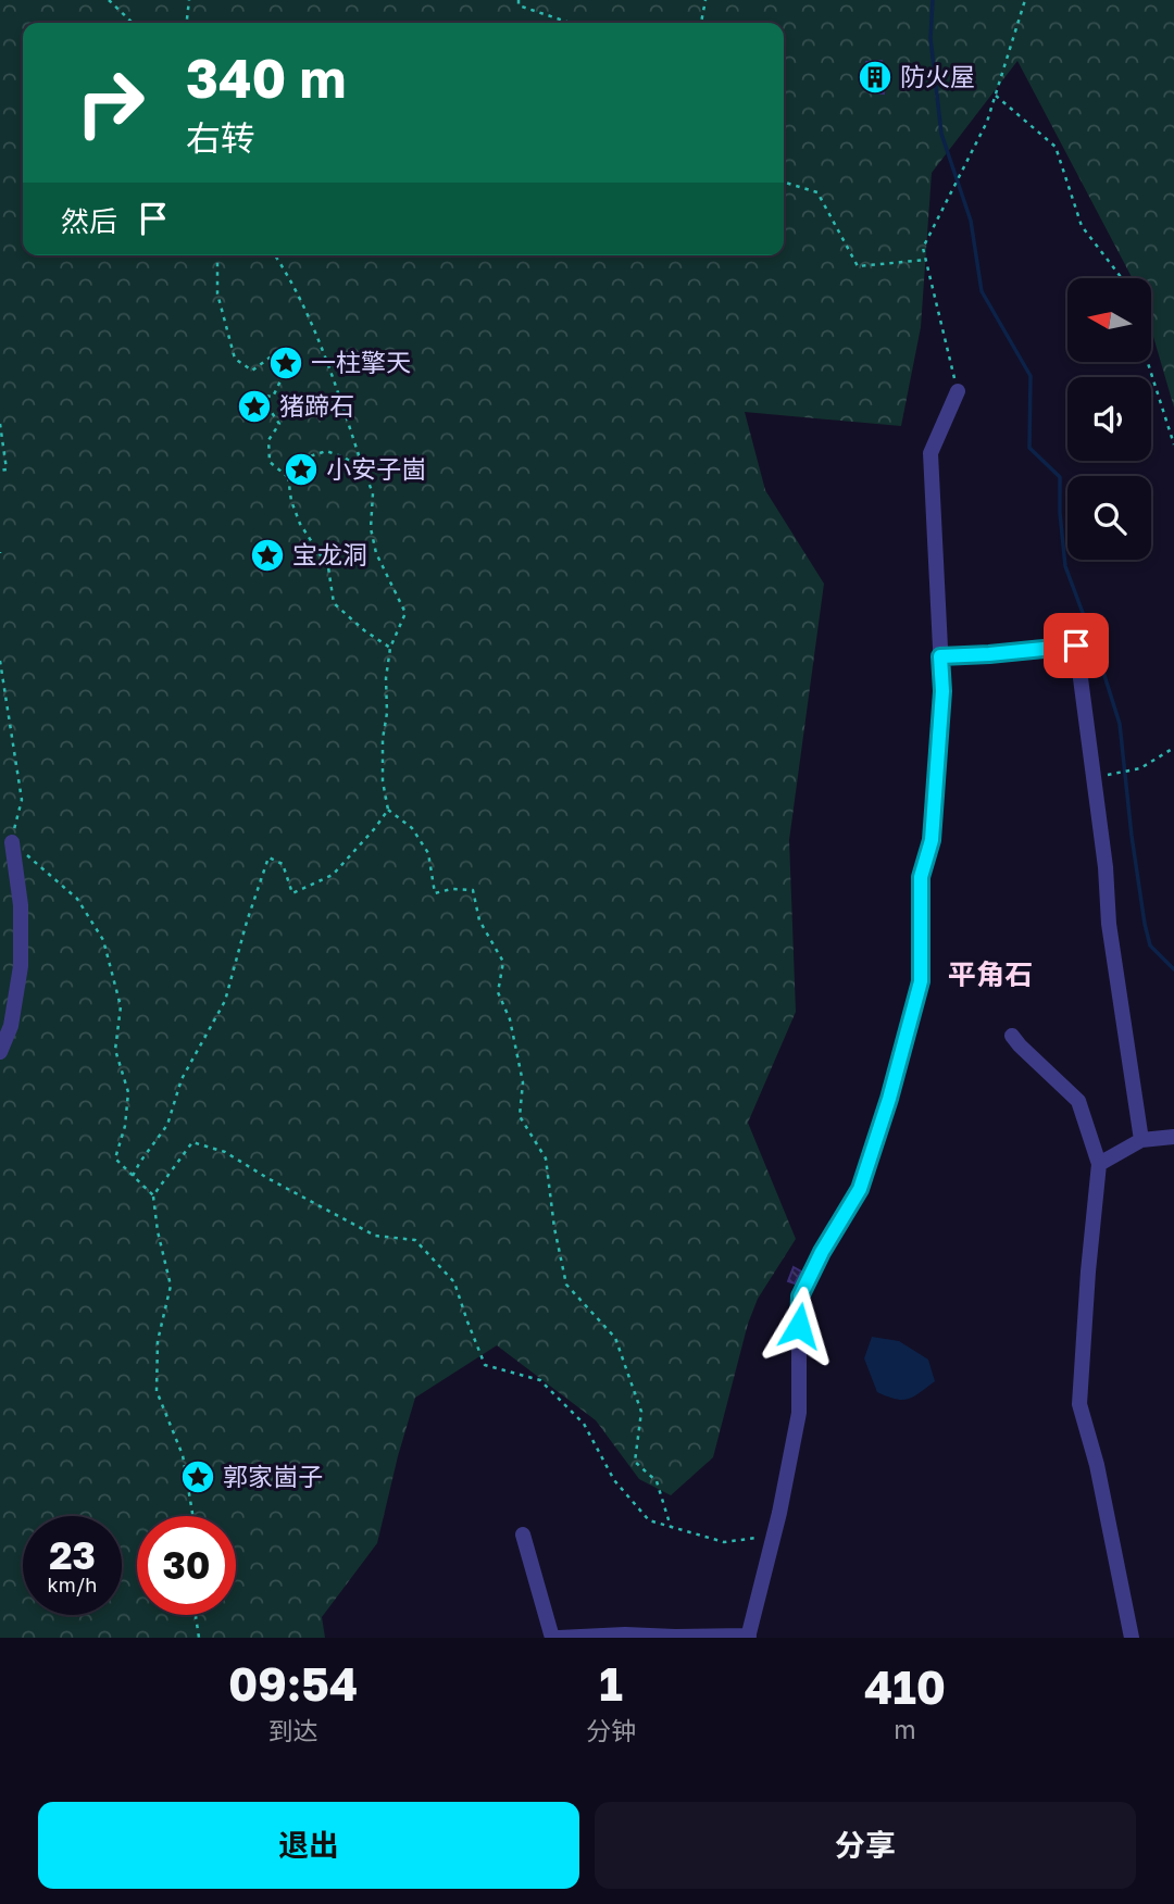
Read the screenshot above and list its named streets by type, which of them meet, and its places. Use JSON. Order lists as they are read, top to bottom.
{
  "districts": ["平角石"],
  "places": {
    "building": ["防火屋"],
    "place": [
      "一柱擎天",
      "猪蹄石",
      "小安子崮",
      "宝龙洞",
      "郭家崮子"
    ]
  },
  "north": "left",
  "page": {
    "turn": ["340 m", "右转"],
    "then": "然后",
    "speed": "23 km/h",
    "limit": "30",
    "eta": [
      "09:54",
      "到达",
      "1",
      "分钟",
      "410",
      "m"
    ],
    "buttons": ["退出", "分享"]
  }
}
